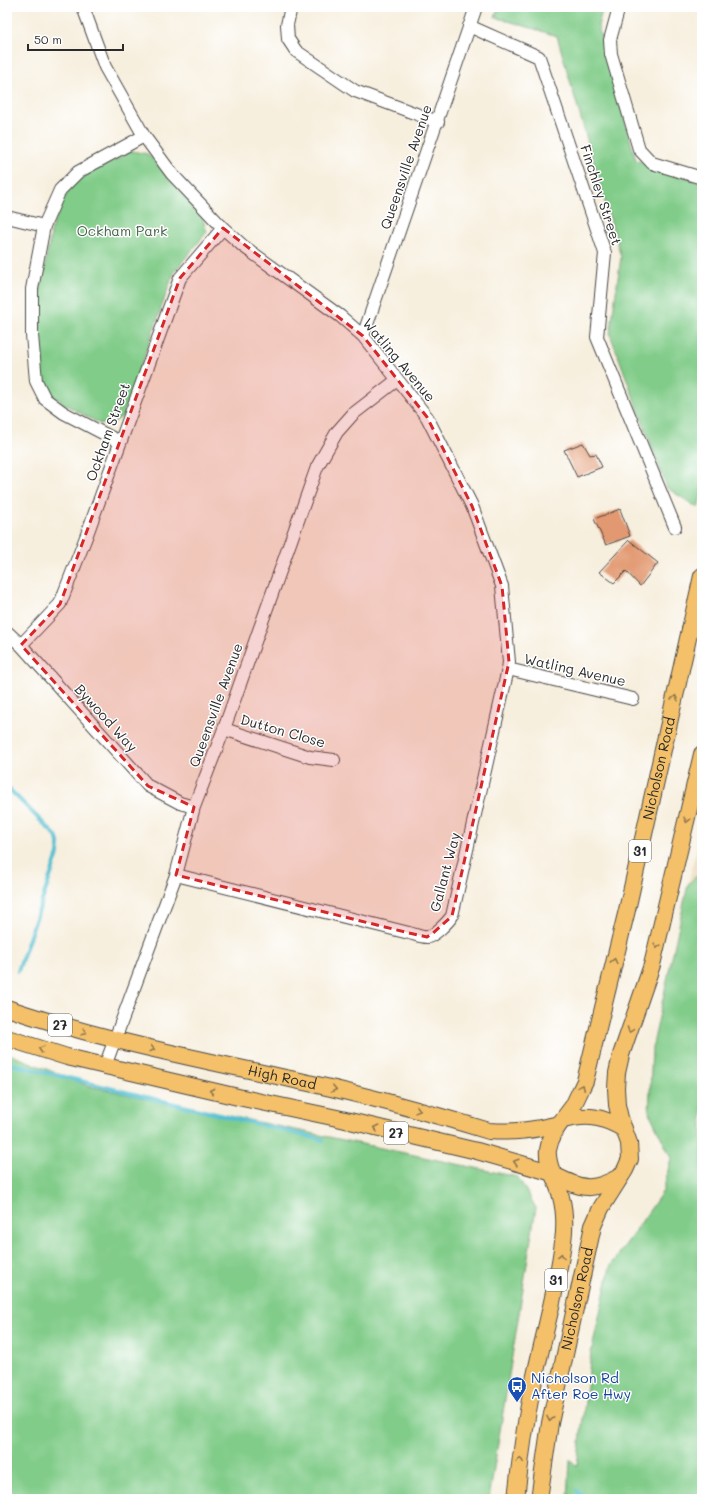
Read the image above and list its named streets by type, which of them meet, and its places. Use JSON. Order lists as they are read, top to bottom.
{
  "streets": {
    "main road": [
      "Nicholson Road",
      "31",
      "27",
      "High Road"
    ],
    "street": [
      "Queensville Avenue",
      "Finchley Street",
      "Watling Avenue",
      "Ockham Street",
      "Bywood Way",
      "Dutton Close",
      "Gallant Way"
    ]
  },
  "crossings": [
    ["Queensville Avenue", "Finchley Street"],
    ["Queensville Avenue", "Watling Avenue"],
    ["Queensville Avenue", "Bywood Way"],
    ["Queensville Avenue", "Dutton Close"],
    ["Queensville Avenue", "Gallant Way"],
    ["Queensville Avenue", "High Road"],
    ["Watling Avenue", "Ockham Street"],
    ["Watling Avenue", "Gallant Way"],
    ["Ockham Street", "Bywood Way"],
    ["Nicholson Road", "High Road"]
  ],
  "parks": ["Ockham Park"],
  "places": {
    "bus stop": ["Nicholson Rd After Roe Hwy"]
  },
  "scale_bar": "50 m"
}
